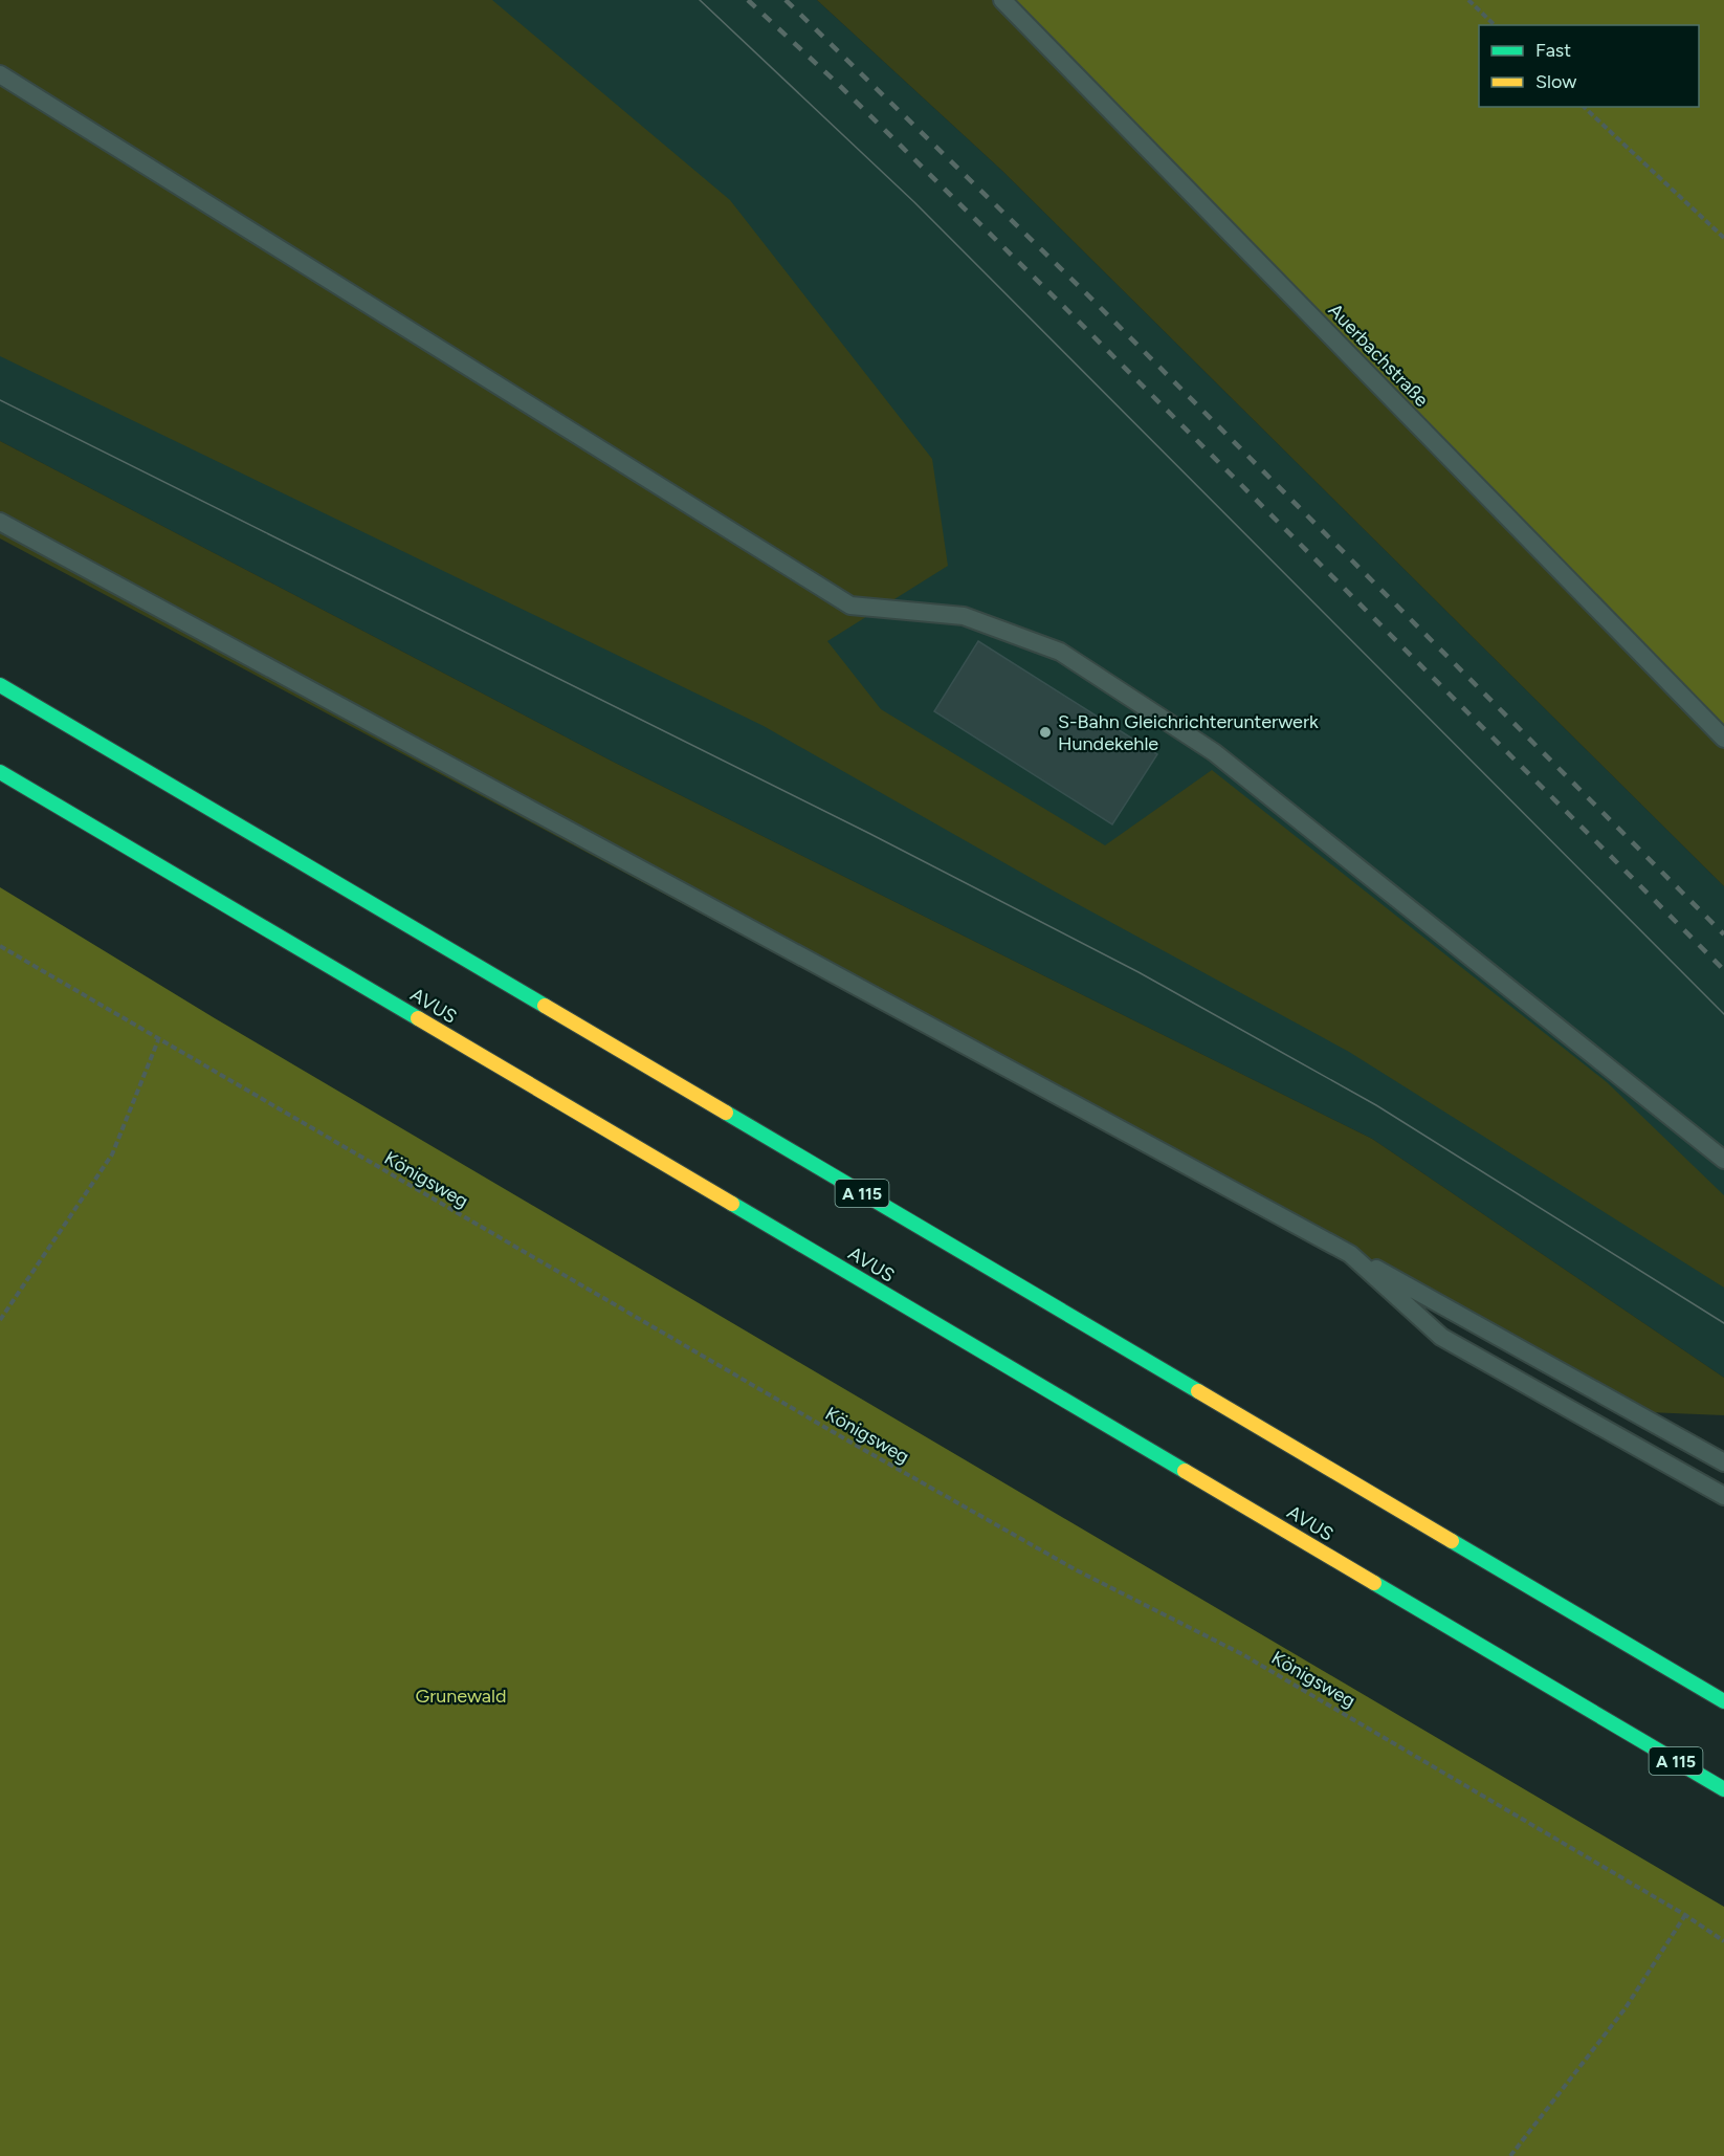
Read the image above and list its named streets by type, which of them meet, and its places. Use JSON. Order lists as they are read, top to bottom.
{
  "streets": {
    "highway": ["AVUS", "A 115"],
    "lane": ["Auerbachstraße"],
    "path": ["Königsweg"]
  },
  "parks": ["Grunewald"],
  "places": ["S-Bahn Gleichrichterunterwerk Hundekehle"],
  "legend": ["Fast", "Slow"]
}
